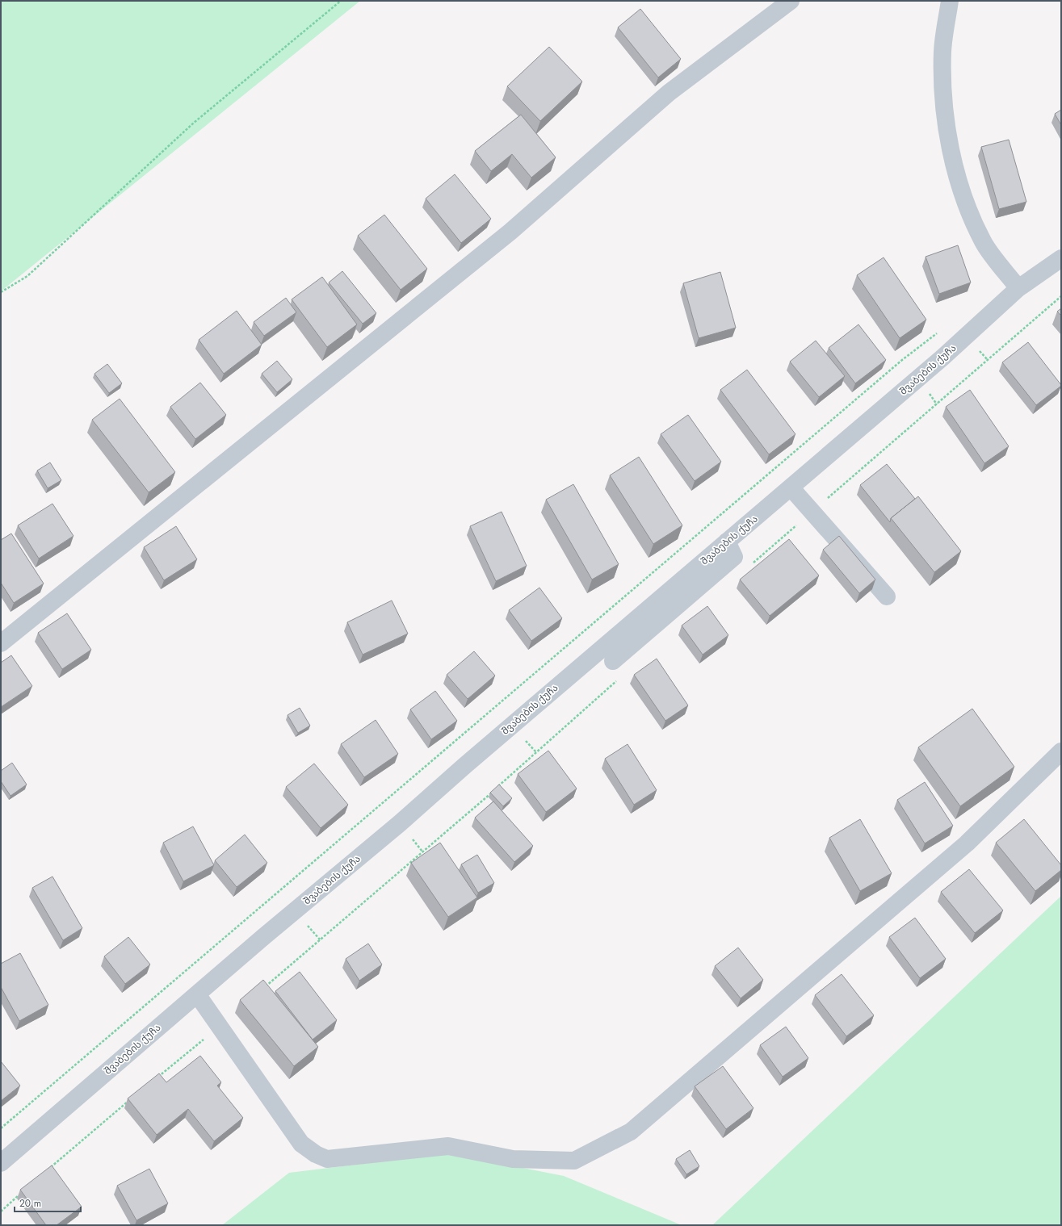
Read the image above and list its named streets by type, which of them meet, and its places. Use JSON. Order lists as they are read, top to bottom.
{
  "streets": {
    "street": ["შვაბების ქუჩა"]
  },
  "scale_bar": "20 m"
}
